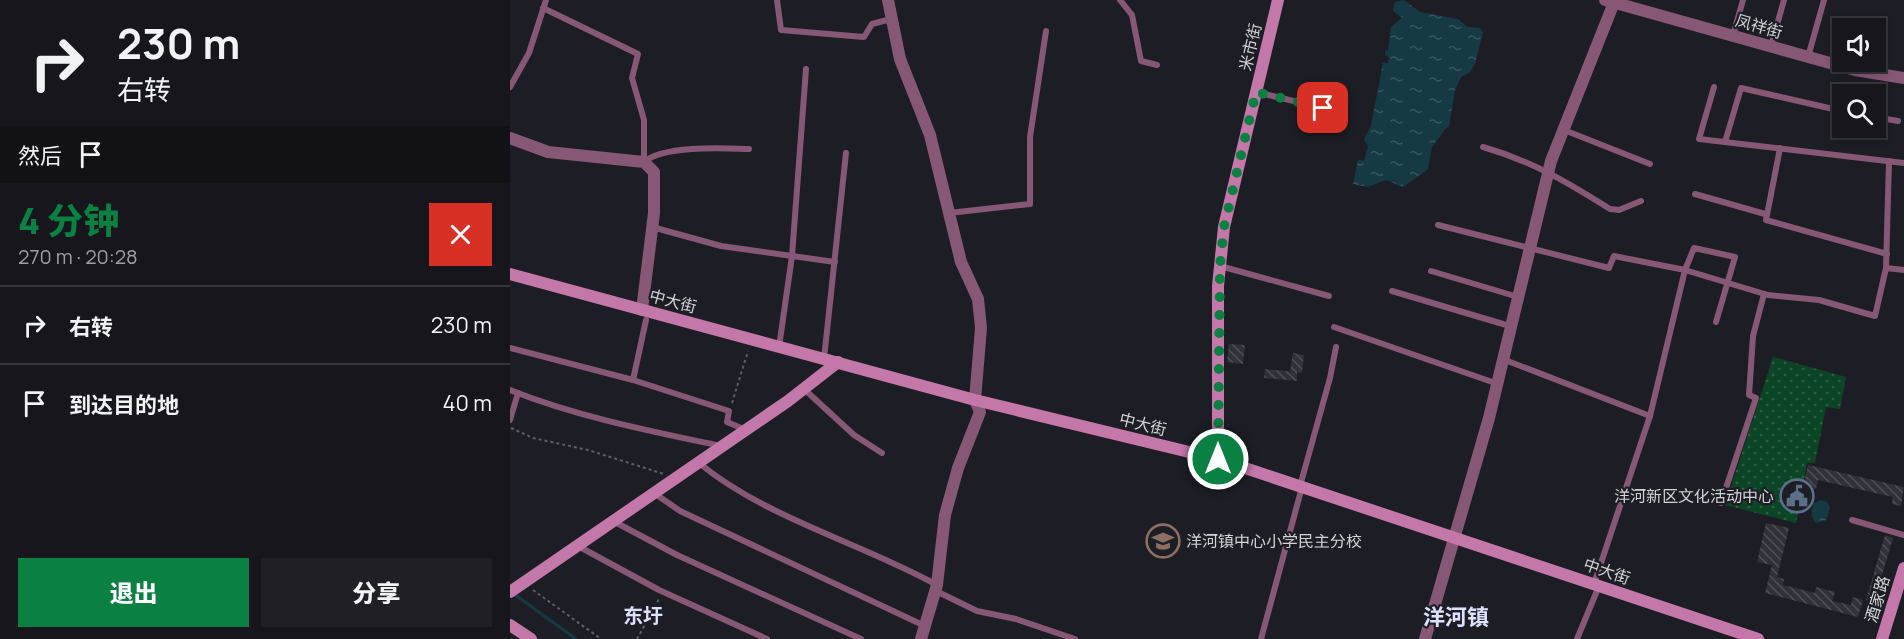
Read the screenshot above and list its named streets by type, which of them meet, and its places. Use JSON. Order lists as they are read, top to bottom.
{
  "streets": {
    "street": [
      "凤祥街",
      "米市街",
      "中大街",
      "酒家路"
    ]
  },
  "crossings": [
    ["米市街", "中大街"]
  ],
  "districts": ["东圩", "洋河镇"],
  "places": {
    "public building": ["洋河新区文化活动中心"],
    "school or university": ["洋河镇中心小学民主分校"]
  },
  "page": {
    "turn": ["230 m", "右转"],
    "then": "然后",
    "heading": ["4 分钟", "270 m · 20:28"],
    "list": [
      {
        "name": "右转",
        "value": "230 m"
      },
      {
        "name": "到达目的地",
        "value": "40 m"
      }
    ],
    "buttons": ["退出", "分享"]
  }
}
